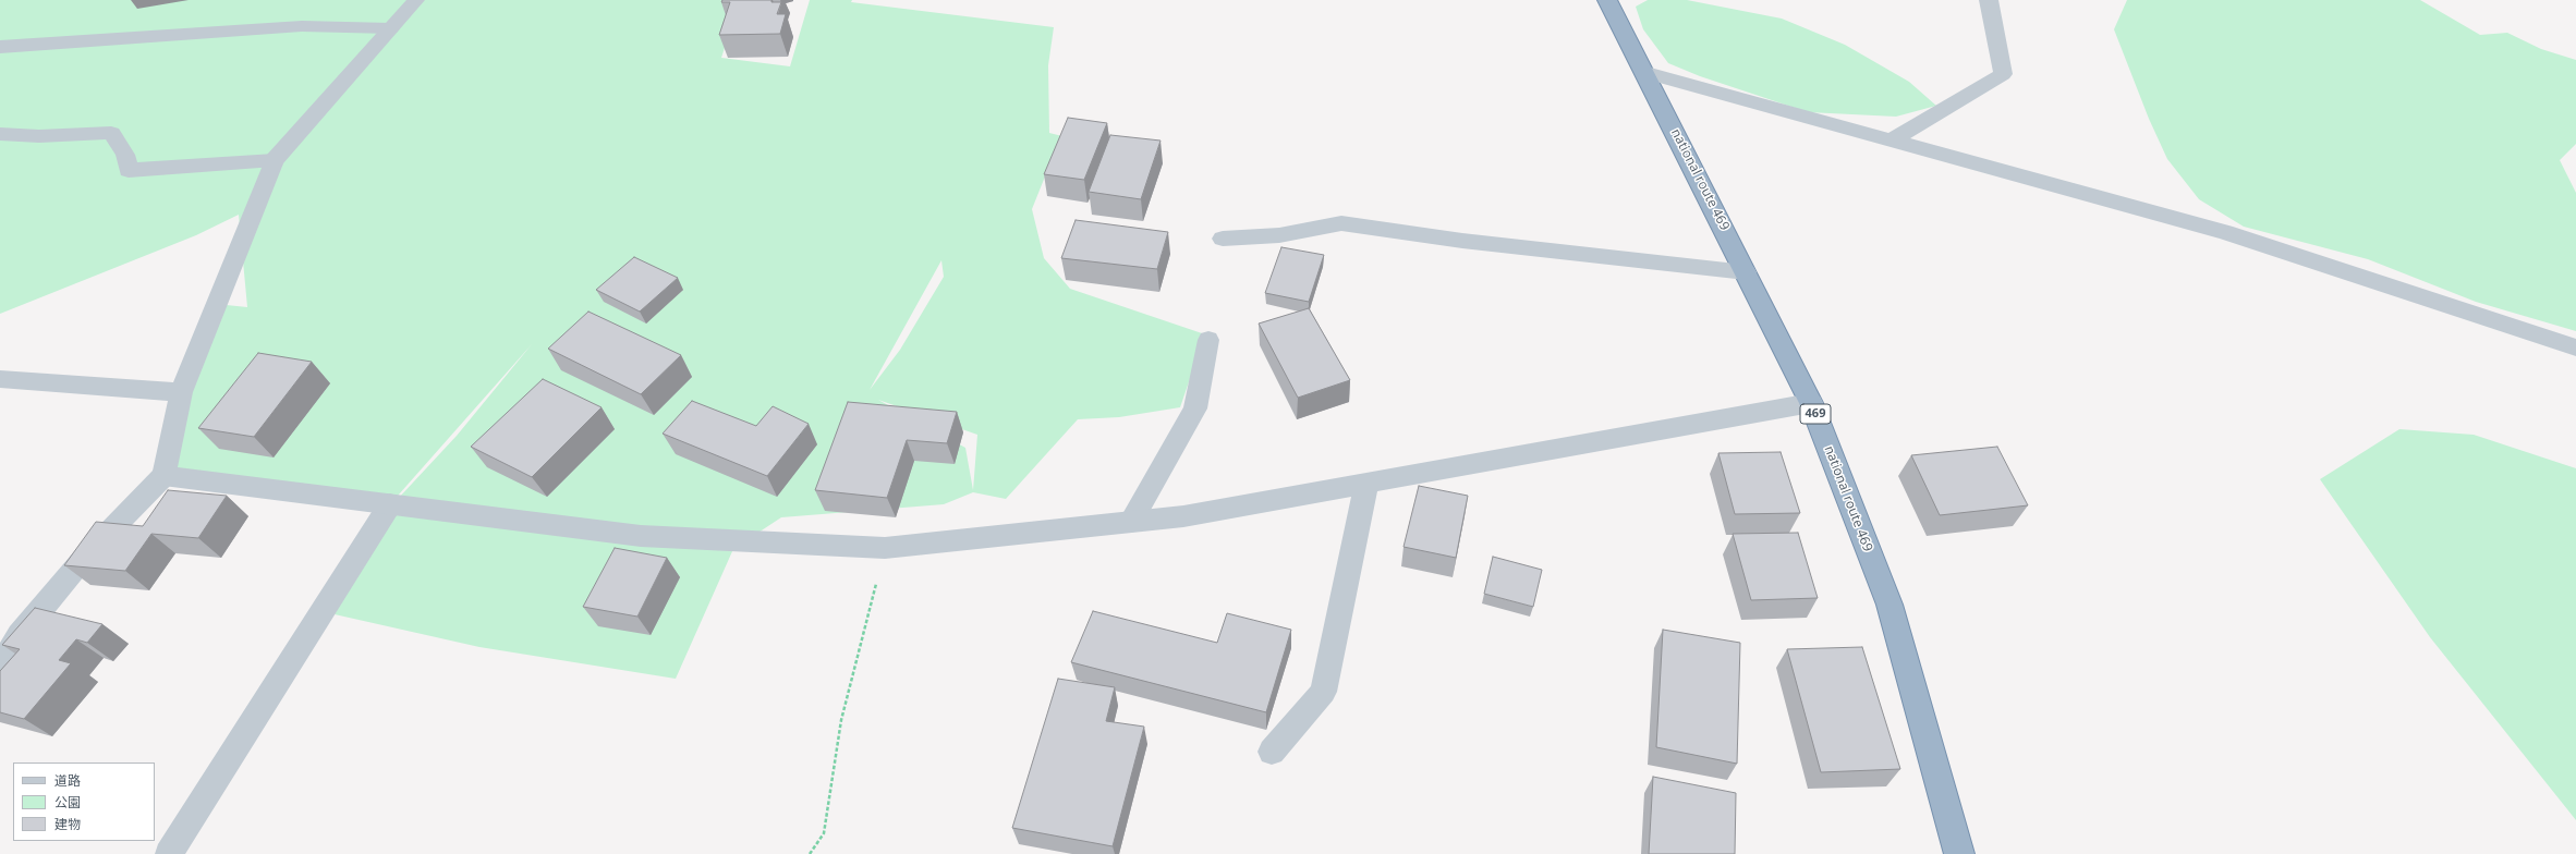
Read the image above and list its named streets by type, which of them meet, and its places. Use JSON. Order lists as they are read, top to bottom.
{
  "streets": {
    "highway": ["national route 469", "469"]
  },
  "legend": ["道路", "公園", "建物"]
}
